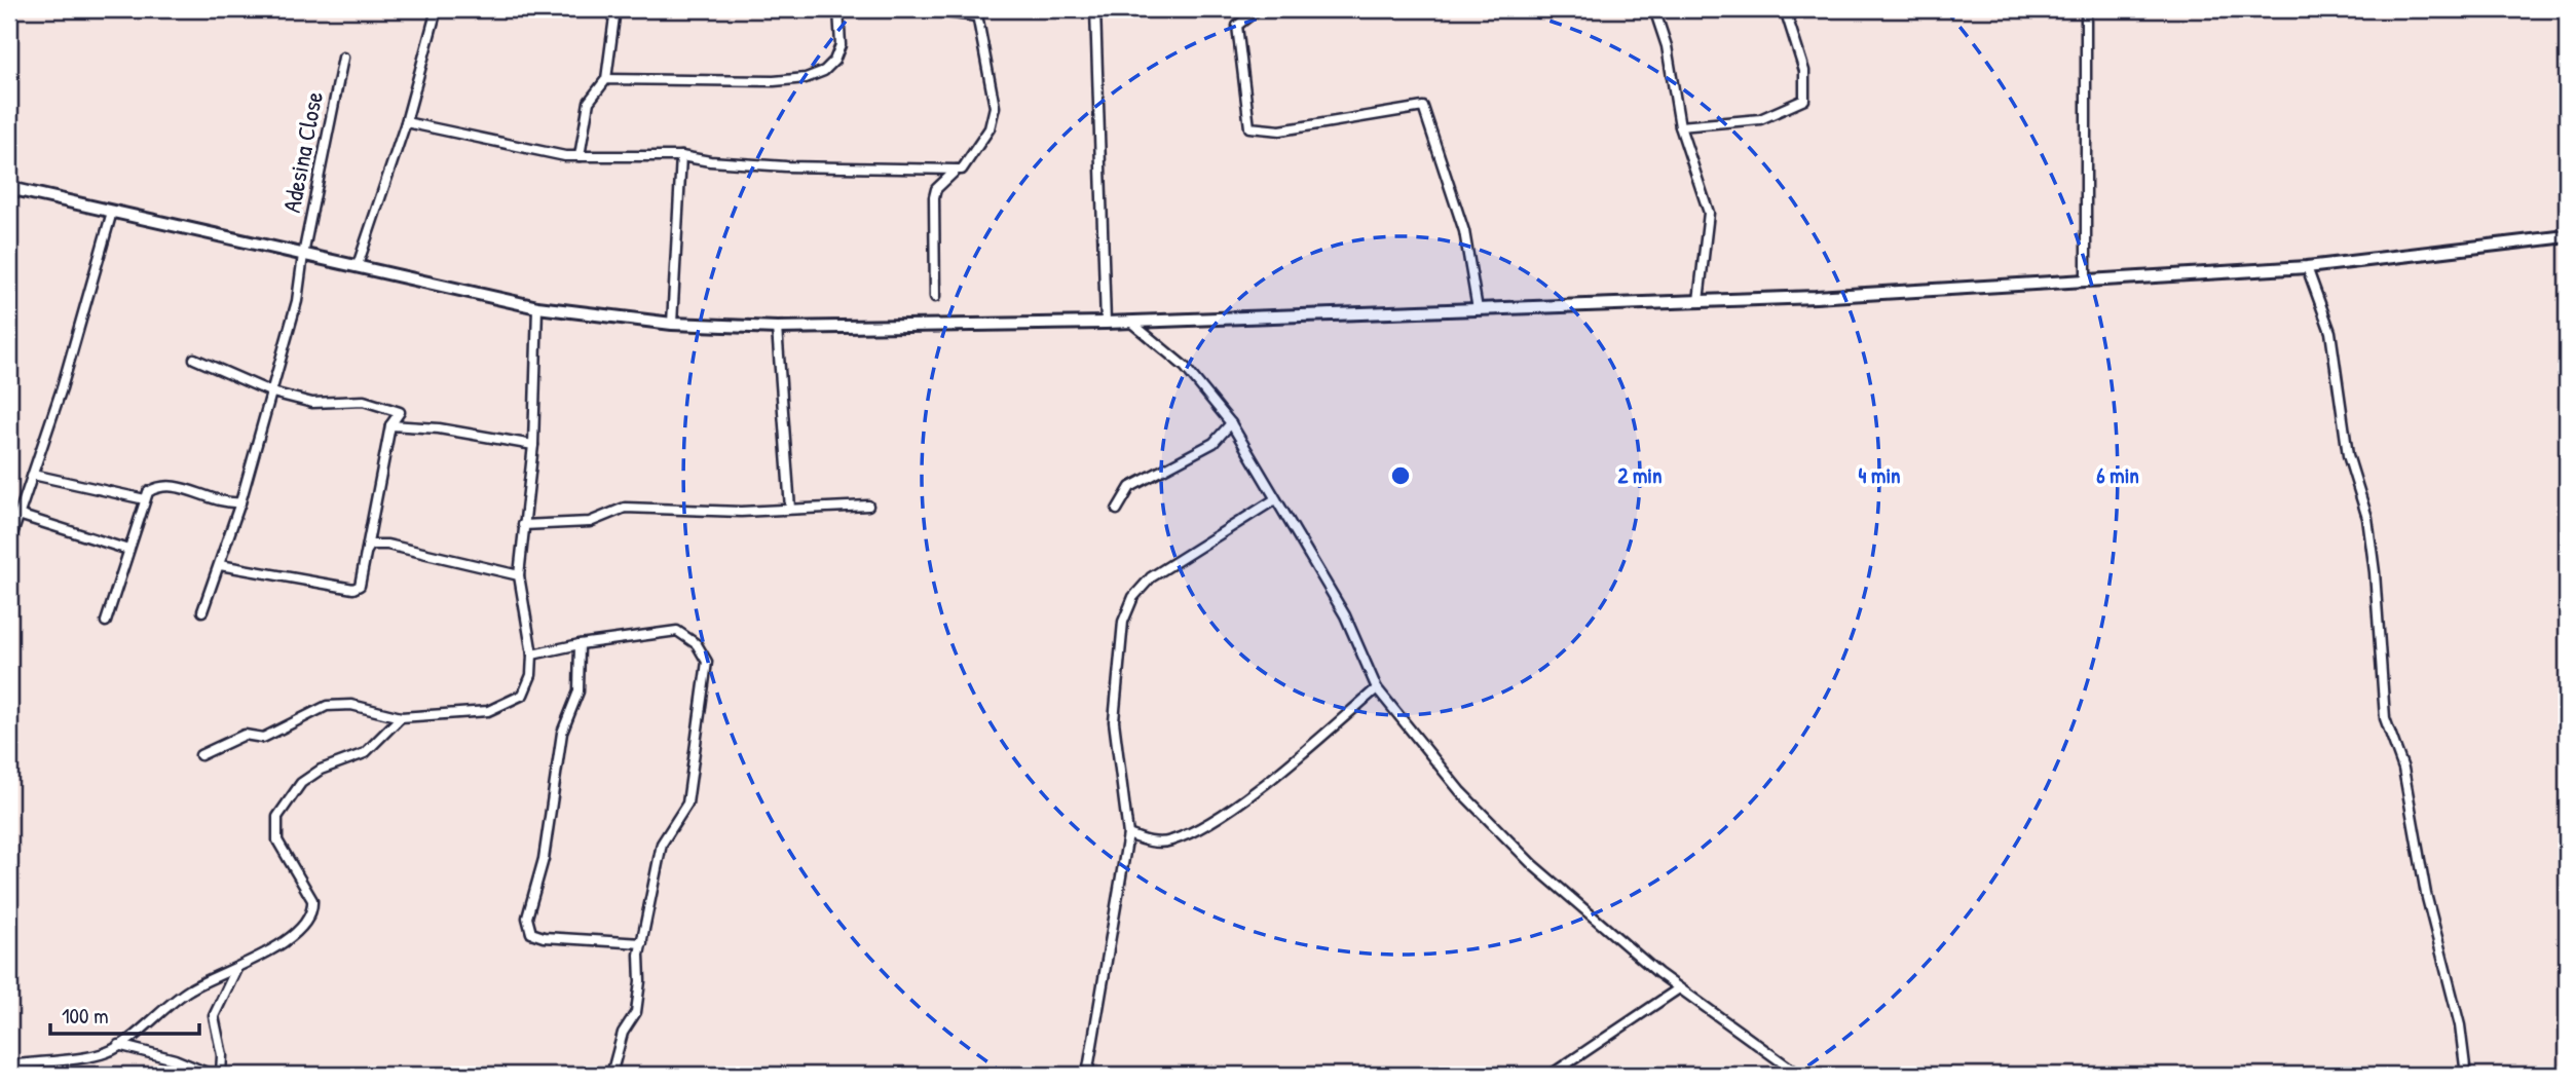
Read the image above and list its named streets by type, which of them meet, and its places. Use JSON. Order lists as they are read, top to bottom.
{
  "streets": {
    "street": ["Adesina Close"]
  },
  "scale_bar": "100 m",
  "rings": ["2 min", "4 min", "6 min"]
}
